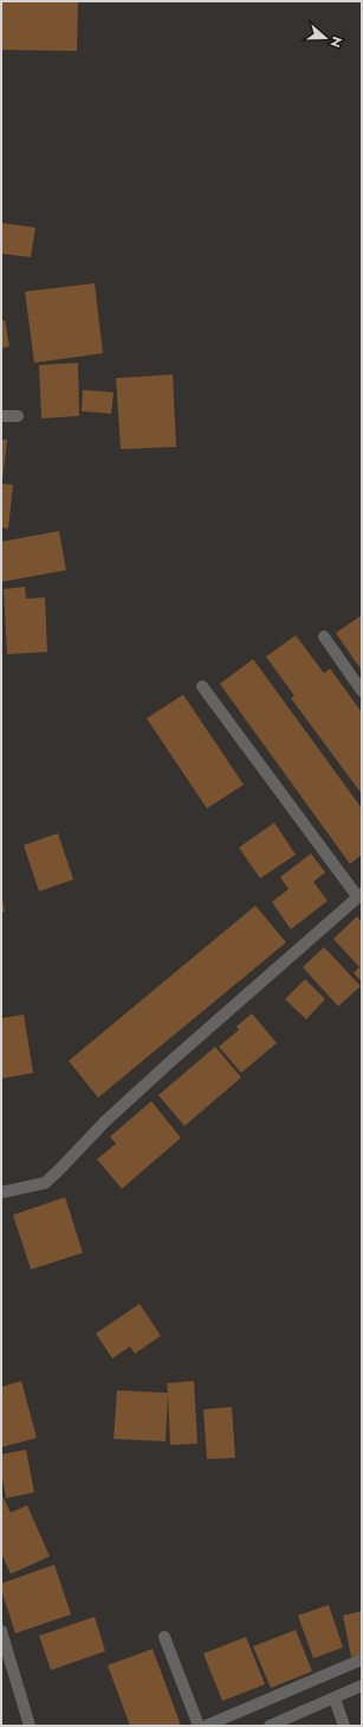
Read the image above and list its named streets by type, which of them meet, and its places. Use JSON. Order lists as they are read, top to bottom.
{
  "north": "right"
}
